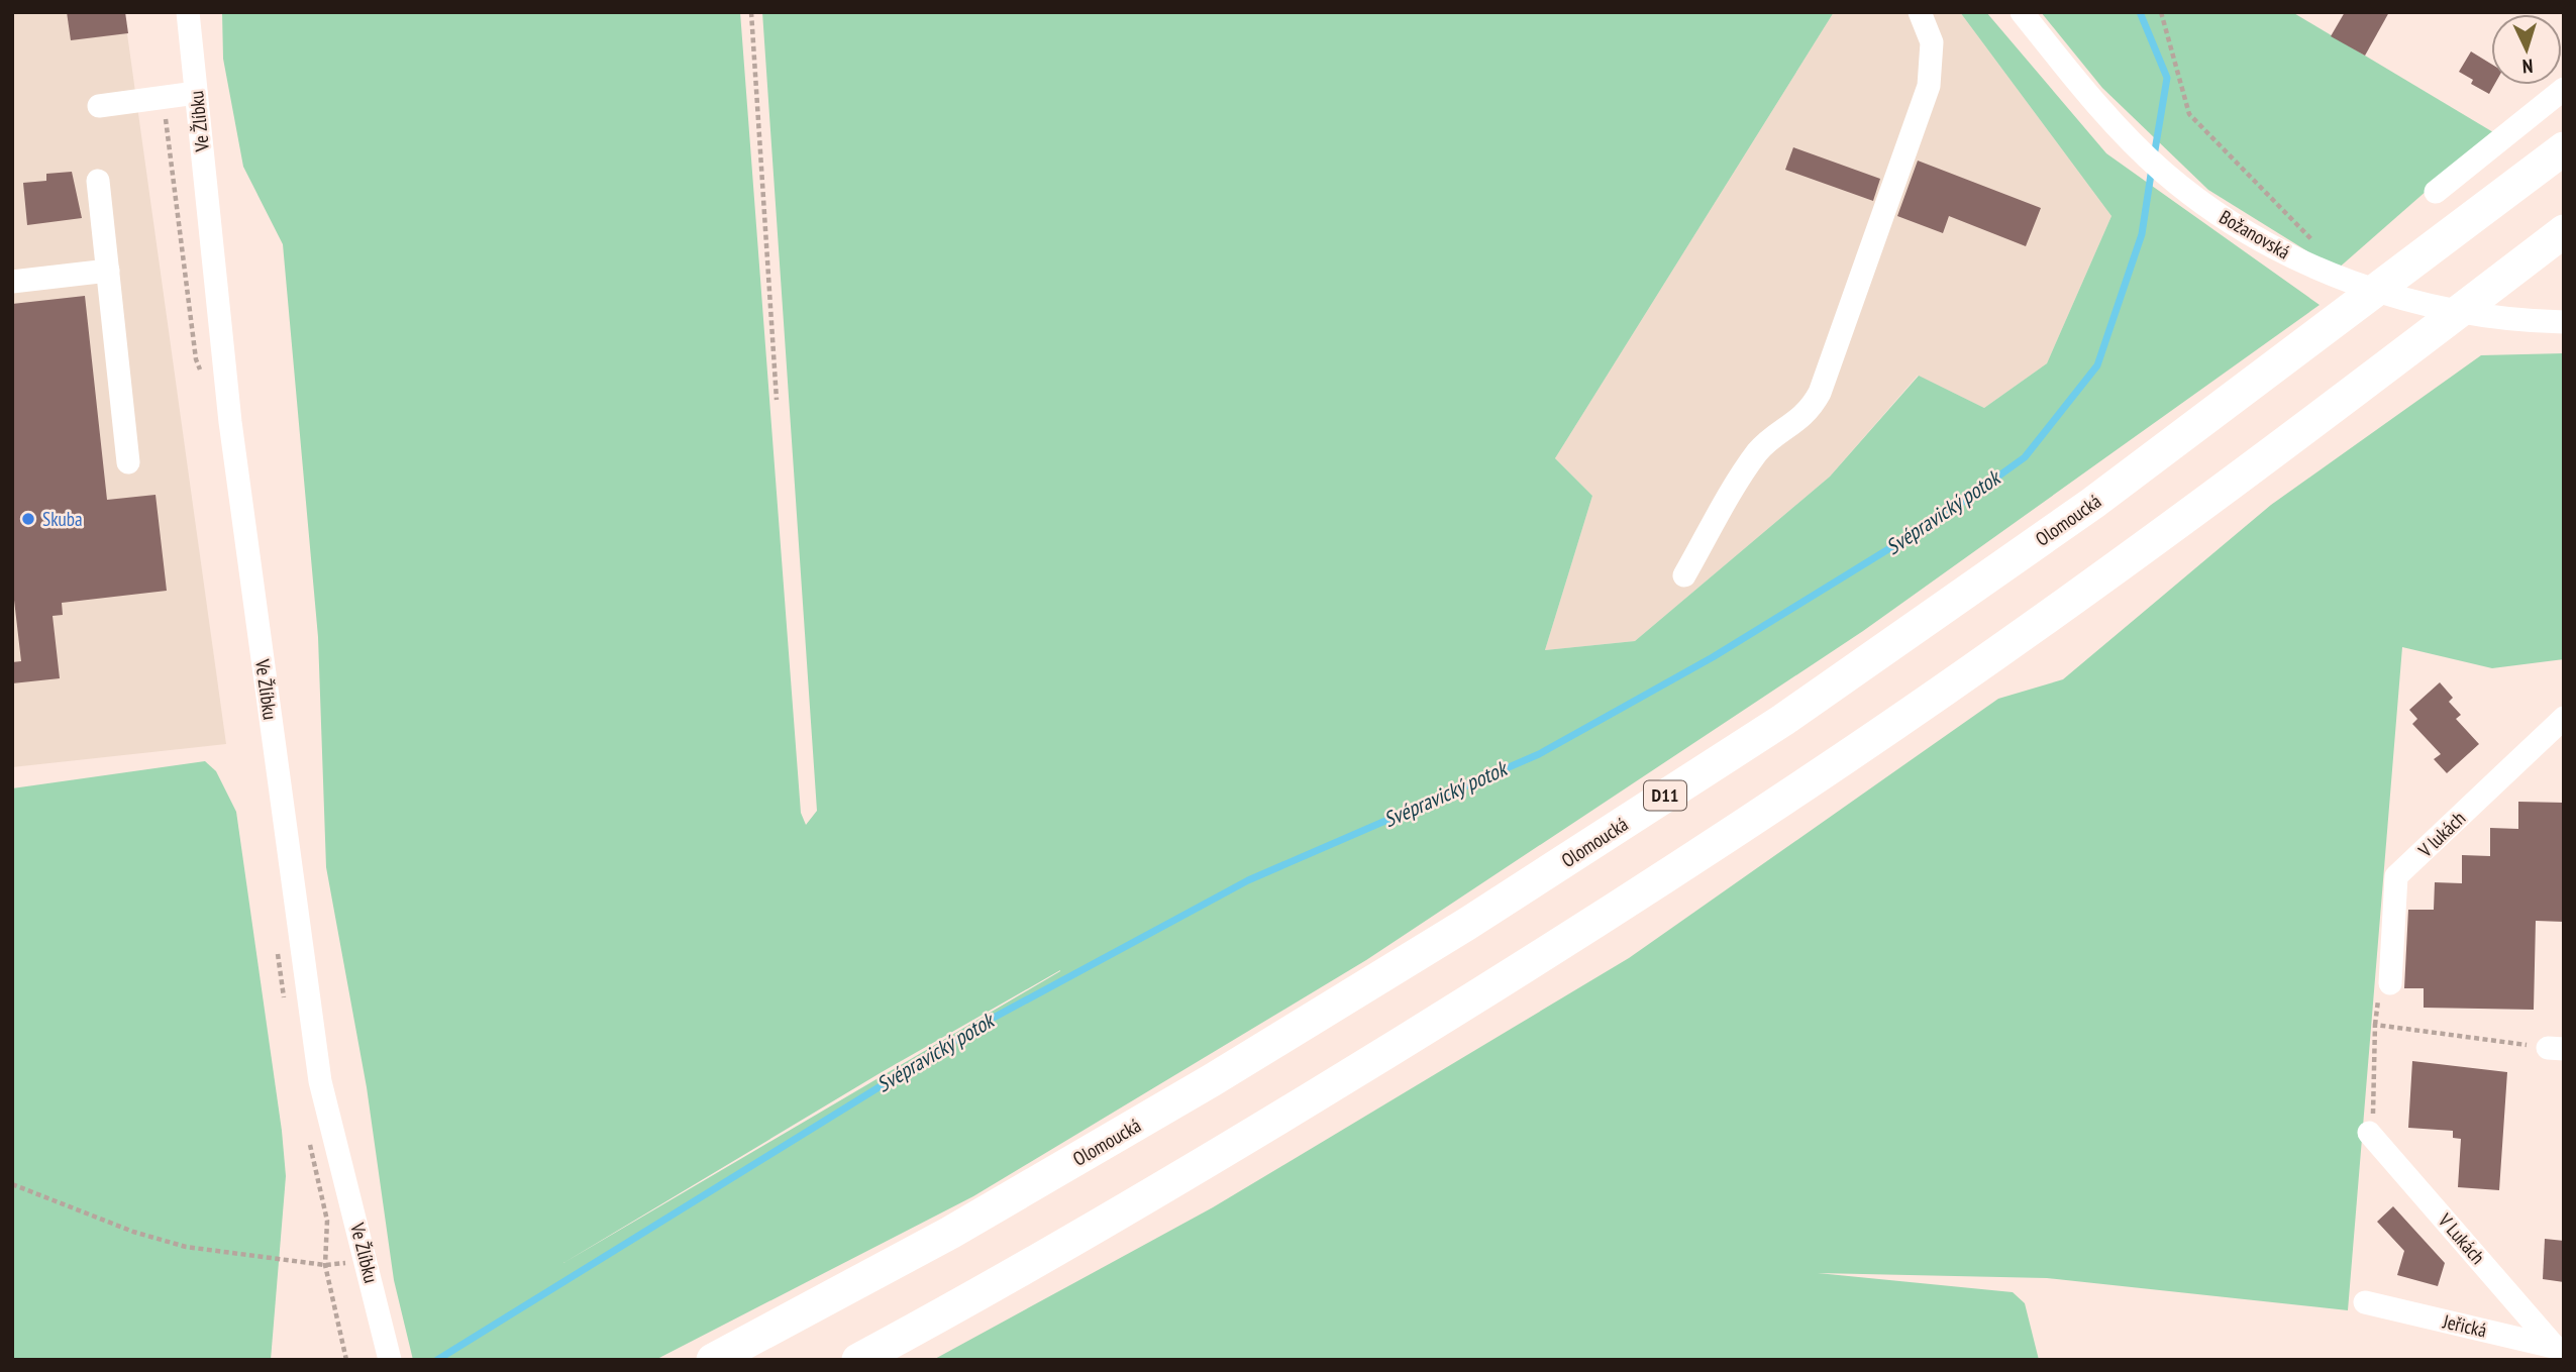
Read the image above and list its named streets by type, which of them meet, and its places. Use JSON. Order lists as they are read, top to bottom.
{
  "streets": {
    "highway": ["Olomoucká", "D11"],
    "street": [
      "Ve Žlíbku",
      "Božanovská",
      "V lukách",
      "V Lukách",
      "Jeřická"
    ]
  },
  "crossings": [
    ["V Lukách", "Jeřická"]
  ],
  "water": ["Svépravický potok"],
  "places": ["Skuba"],
  "north": "bottom"
}
